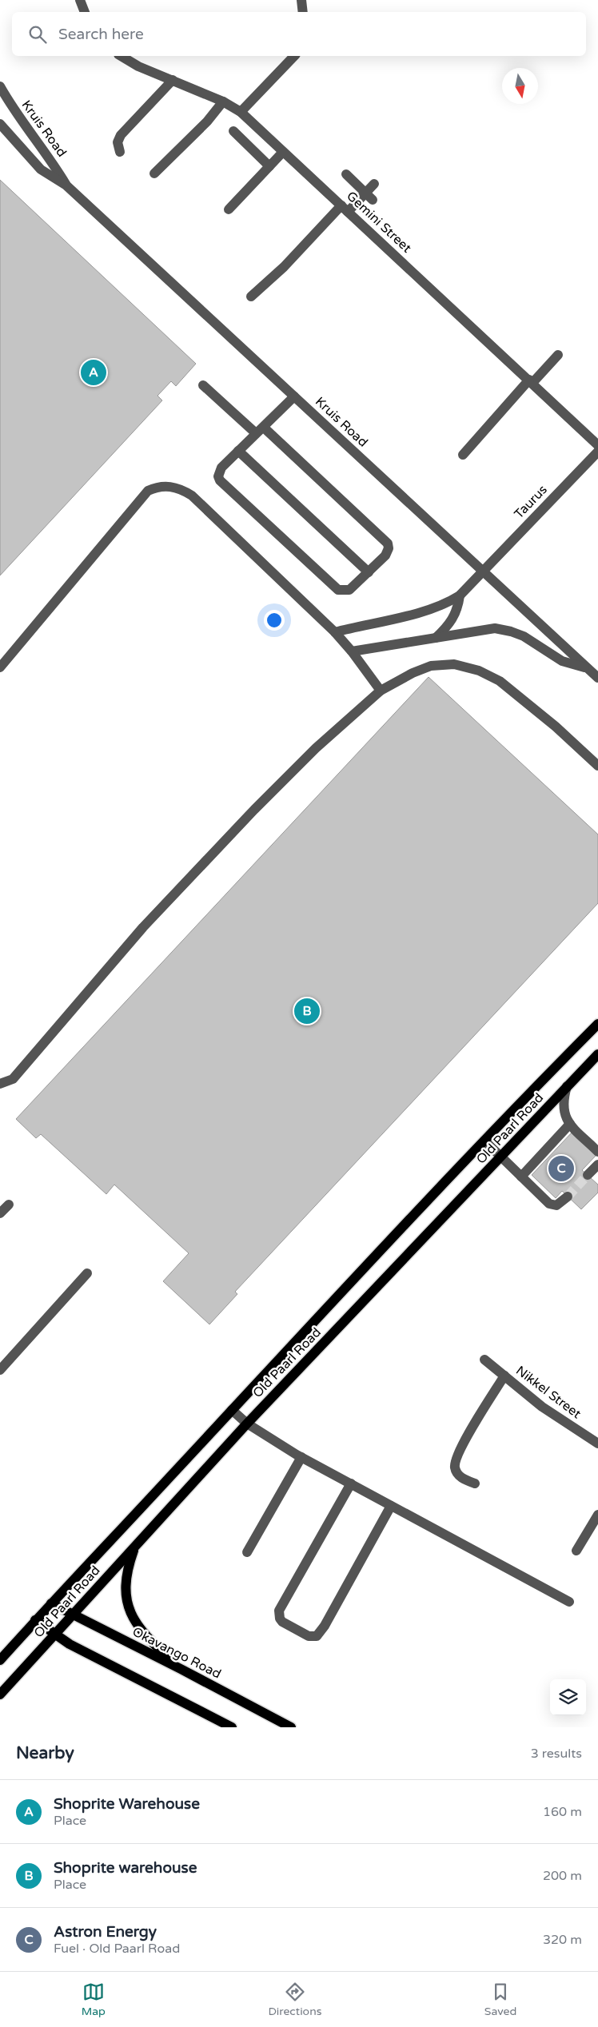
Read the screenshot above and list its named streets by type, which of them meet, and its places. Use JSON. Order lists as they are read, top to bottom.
{
  "streets": {
    "main road": ["Old Paarl Road", "Okavango Road"],
    "street": [
      "Kruis Road",
      "Gemini Street",
      "Taurus",
      "Nikkel Street"
    ]
  },
  "crossings": [
    ["Kruis Road", "Taurus"],
    ["Old Paarl Road", "Okavango Road"]
  ],
  "north": "bottom",
  "page": {
    "search": "Search here",
    "pins": ["A", "B", "C"],
    "heading": ["Nearby", "3 results"],
    "list": [
      {
        "mark": "A",
        "name": "Shoprite Warehouse",
        "note": "Place",
        "value": "160 m"
      },
      {
        "mark": "B",
        "name": "Shoprite warehouse",
        "note": "Place",
        "value": "200 m"
      },
      {
        "mark": "C",
        "name": "Astron Energy",
        "note": "Fuel · Old Paarl Road",
        "value": "320 m"
      }
    ],
    "nav": ["Map", "Directions", "Saved"]
  }
}
